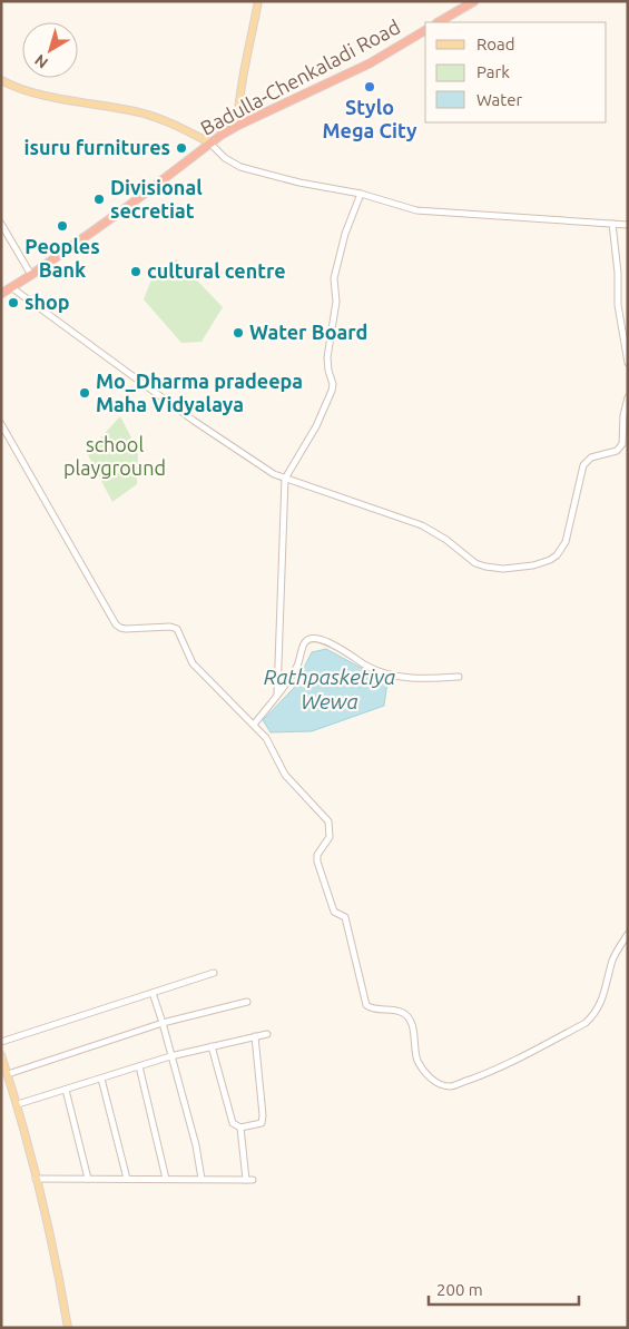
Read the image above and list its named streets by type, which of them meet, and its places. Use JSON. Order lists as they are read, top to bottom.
{
  "streets": {
    "highway": ["Badulla-Chenkaladi Road"]
  },
  "water": ["Rathpasketiya Wewa"],
  "parks": ["school playground"],
  "places": [
    "Stylo Mega City",
    "isuru furnitures",
    "Divisional secretiat",
    "Peoples Bank",
    "cultural centre",
    "shop",
    "Water Board",
    "Mo_Dharma pradeepa Maha Vidyalaya"
  ],
  "legend": ["Road", "Park", "Water"],
  "scale_bar": "200 m",
  "north": "bottom left"
}
